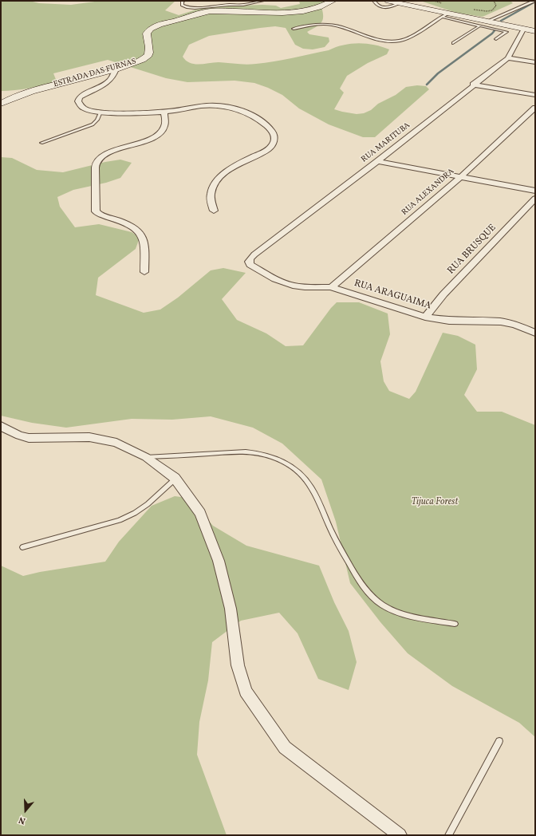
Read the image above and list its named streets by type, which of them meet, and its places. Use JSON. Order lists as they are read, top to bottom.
{
  "streets": {
    "main road": ["ESTRADA DAS FURNAS"],
    "street": [
      "RUA MARITUBA",
      "RUA ALEXANDRA",
      "RUA BRUSQUE",
      "RUA ARAGUAIMA"
    ]
  },
  "crossings": [
    ["RUA MARITUBA", "RUA ARAGUAIMA"],
    ["RUA ALEXANDRA", "RUA ARAGUAIMA"],
    ["RUA BRUSQUE", "RUA ARAGUAIMA"]
  ],
  "parks": ["Tijuca Forest"],
  "north": "bottom"
}
